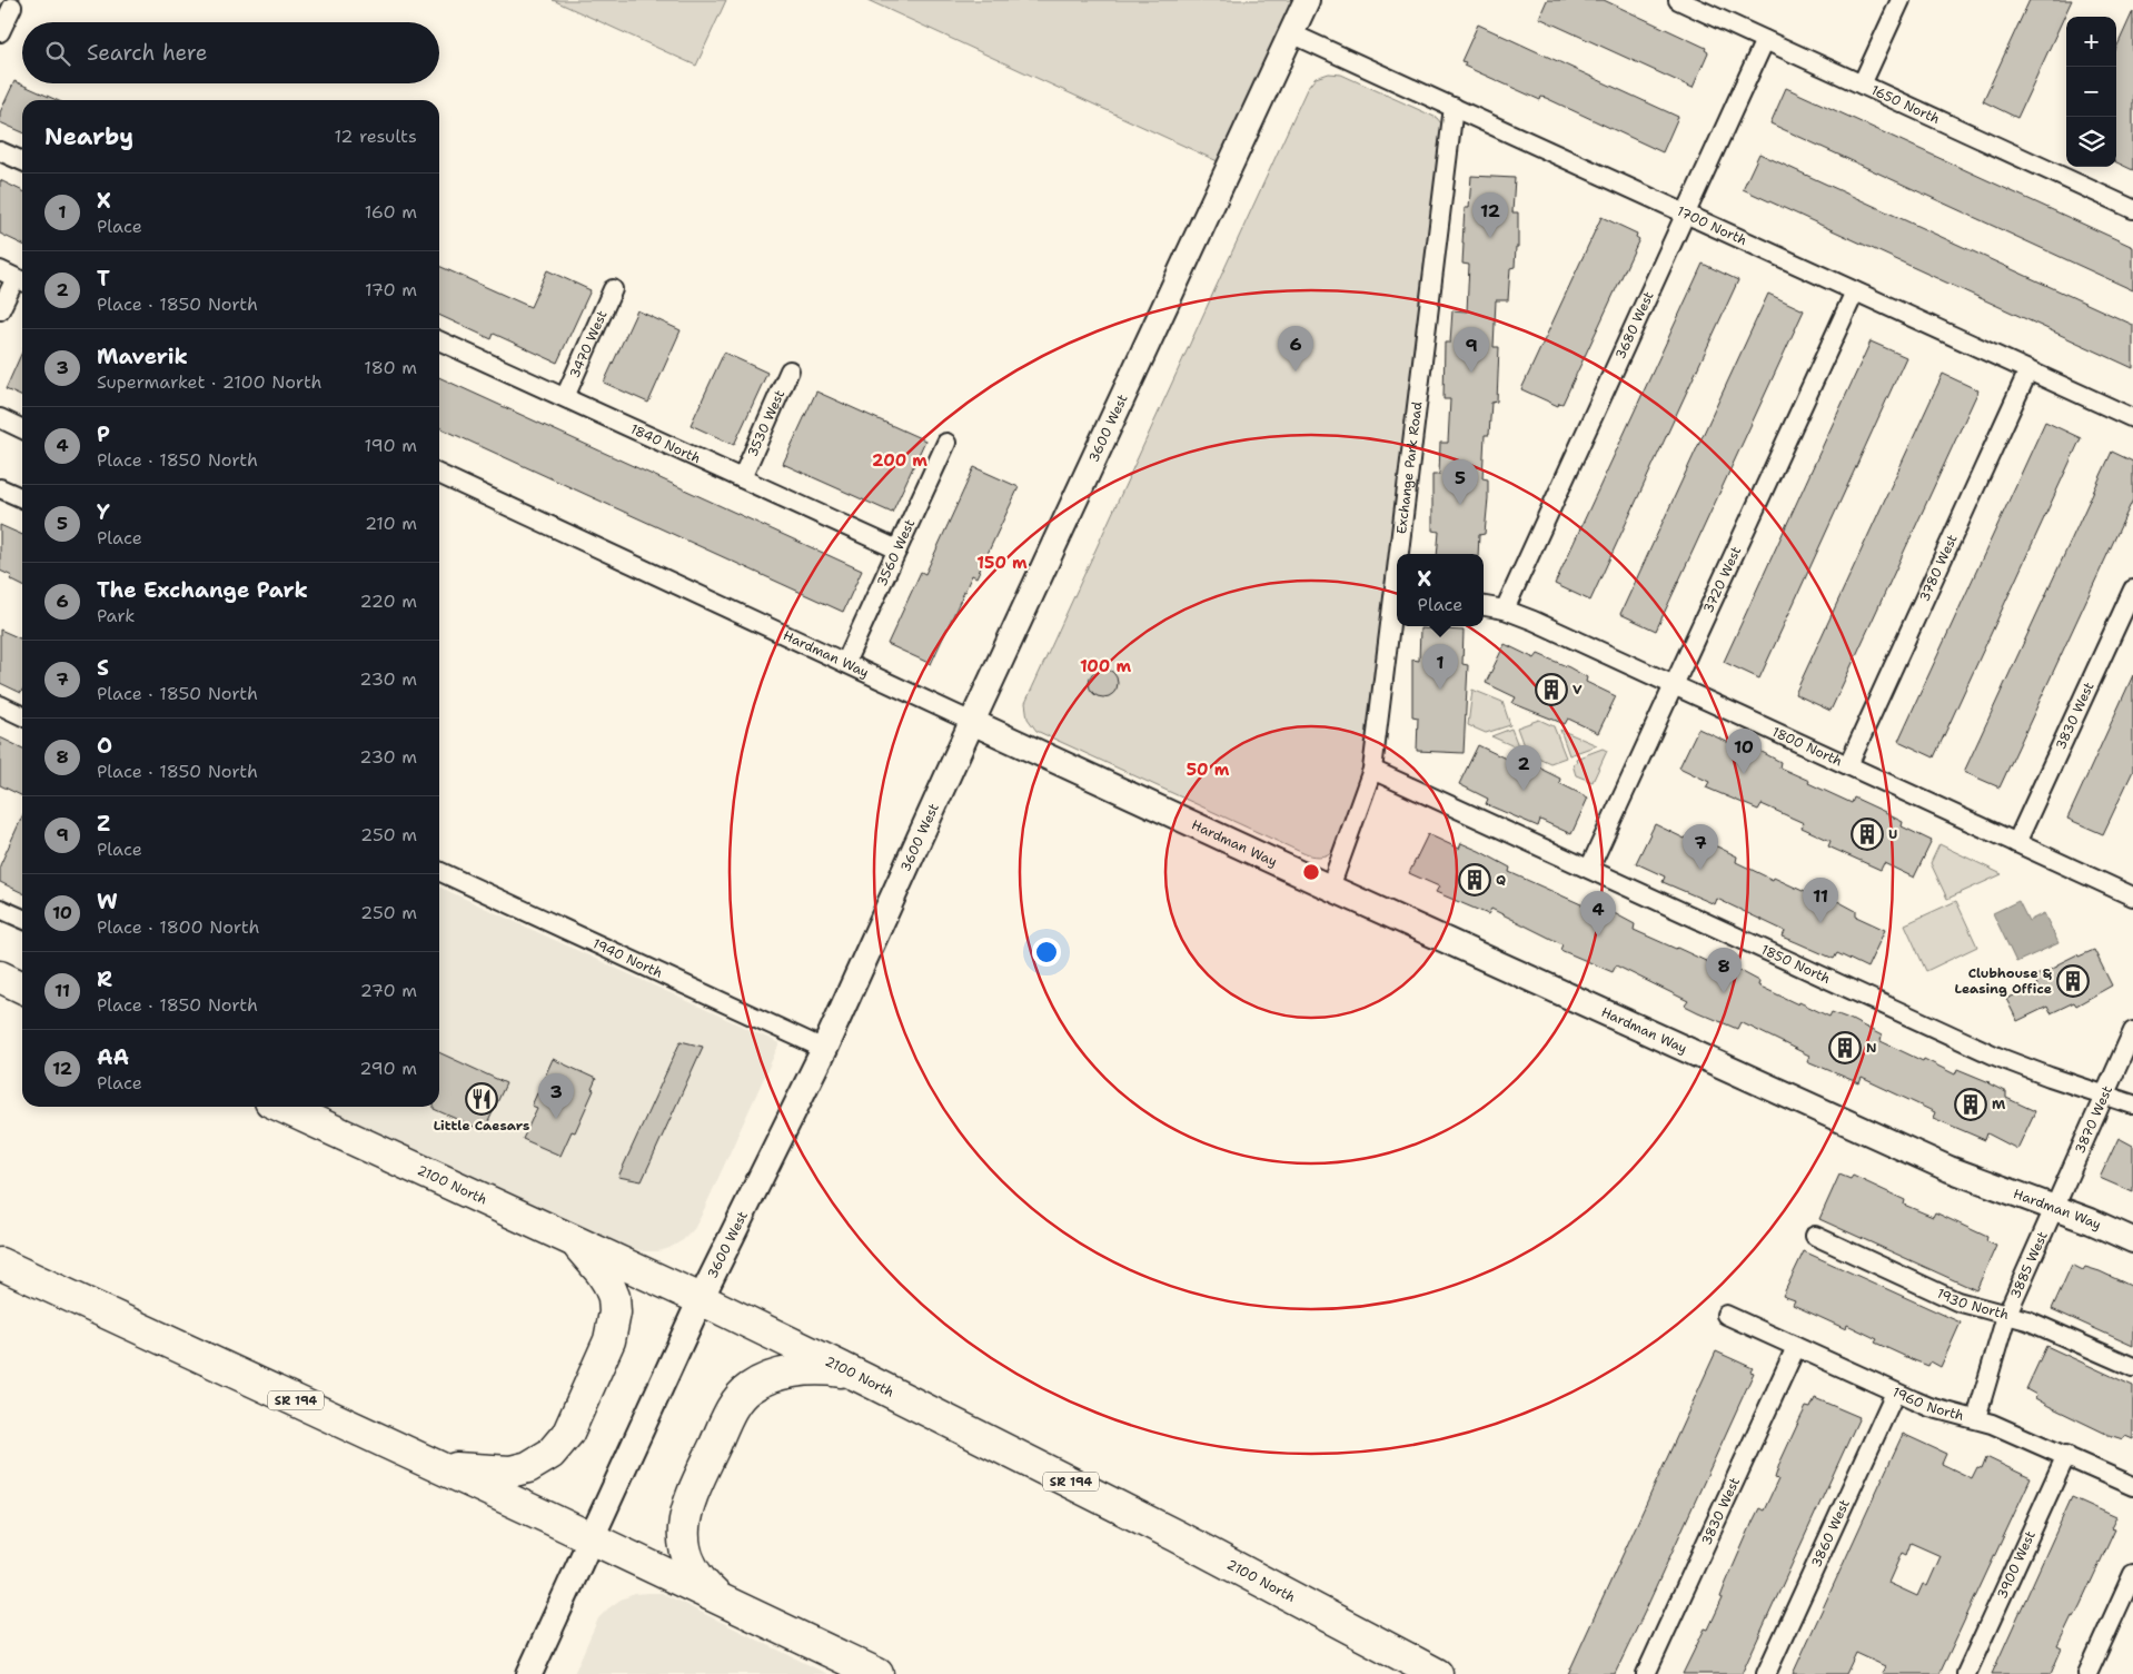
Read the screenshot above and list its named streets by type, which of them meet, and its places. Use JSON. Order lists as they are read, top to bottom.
{
  "streets": {
    "highway": ["2100 North", "SR 194"],
    "street": [
      "1650 North",
      "1700 North",
      "3680 West",
      "3470 West",
      "3530 West",
      "3600 West",
      "1840 North",
      "Exchange Park Road",
      "3560 West",
      "3780 West",
      "3720 West",
      "Hardman Way",
      "3830 West",
      "1800 North",
      "1940 North",
      "1850 North",
      "3870 West",
      "3885 West",
      "1930 North",
      "1960 North",
      "3860 West",
      "3900 West"
    ]
  },
  "crossings": [
    ["1650 North", "3680 West"],
    ["1700 North", "3680 West"],
    ["1700 North", "3600 West"],
    ["1700 North", "Exchange Park Road"],
    ["1700 North", "3780 West"],
    ["1700 North", "3720 West"],
    ["3680 West", "1800 North"],
    ["3470 West", "1840 North"],
    ["3530 West", "1840 North"],
    ["3600 West", "Hardman Way"],
    ["3600 West", "1940 North"],
    ["3600 West", "2100 North"],
    ["3600 West", "SR 194"],
    ["1840 North", "3560 West"],
    ["Exchange Park Road", "Hardman Way"],
    ["Exchange Park Road", "1850 North"],
    ["3560 West", "Hardman Way"],
    ["3780 West", "1800 North"],
    ["3720 West", "1800 North"],
    ["3720 West", "1850 North"],
    ["Hardman Way", "3870 West"],
    ["Hardman Way", "3885 West"],
    ["3830 West", "1800 North"],
    ["3830 West", "1960 North"],
    ["1850 North", "3870 West"],
    ["3870 West", "3885 West"],
    ["3885 West", "1930 North"],
    ["3885 West", "1960 North"],
    ["1960 North", "3860 West"],
    ["1960 North", "3900 West"]
  ],
  "places": {
    "building": [
      "V",
      "U",
      "Q",
      "Clubhouse & Leasing Office",
      "N",
      "M"
    ],
    "restaurant": ["Little Caesars"]
  },
  "page": {
    "map_buttons": ["+", "−"],
    "search": "Search here",
    "heading": ["Nearby", "12 results"],
    "list": [
      {
        "mark": "1",
        "name": "X",
        "note": "Place",
        "value": "160 m"
      },
      {
        "mark": "2",
        "name": "T",
        "note": "Place · 1850 North",
        "value": "170 m"
      },
      {
        "mark": "3",
        "name": "Maverik",
        "note": "Supermarket · 2100 North",
        "value": "180 m"
      },
      {
        "mark": "4",
        "name": "P",
        "note": "Place · 1850 North",
        "value": "190 m"
      },
      {
        "mark": "5",
        "name": "Y",
        "note": "Place",
        "value": "210 m"
      },
      {
        "mark": "6",
        "name": "The Exchange Park",
        "note": "Park",
        "value": "220 m"
      },
      {
        "mark": "7",
        "name": "S",
        "note": "Place · 1850 North",
        "value": "230 m"
      },
      {
        "mark": "8",
        "name": "O",
        "note": "Place · 1850 North",
        "value": "230 m"
      },
      {
        "mark": "9",
        "name": "Z",
        "note": "Place",
        "value": "250 m"
      },
      {
        "mark": "10",
        "name": "W",
        "note": "Place · 1800 North",
        "value": "250 m"
      },
      {
        "mark": "11",
        "name": "R",
        "note": "Place · 1850 North",
        "value": "270 m"
      },
      {
        "mark": "12",
        "name": "AA",
        "note": "Place",
        "value": "290 m"
      }
    ],
    "pins": [
      "12",
      "6",
      "9",
      "5",
      "1",
      "10",
      "2",
      "7",
      "11",
      "4",
      "8",
      "3"
    ],
    "popup": ["X", "Place"]
  },
  "rings": [
    "200 m",
    "150 m",
    "100 m",
    "50 m"
  ]
}
